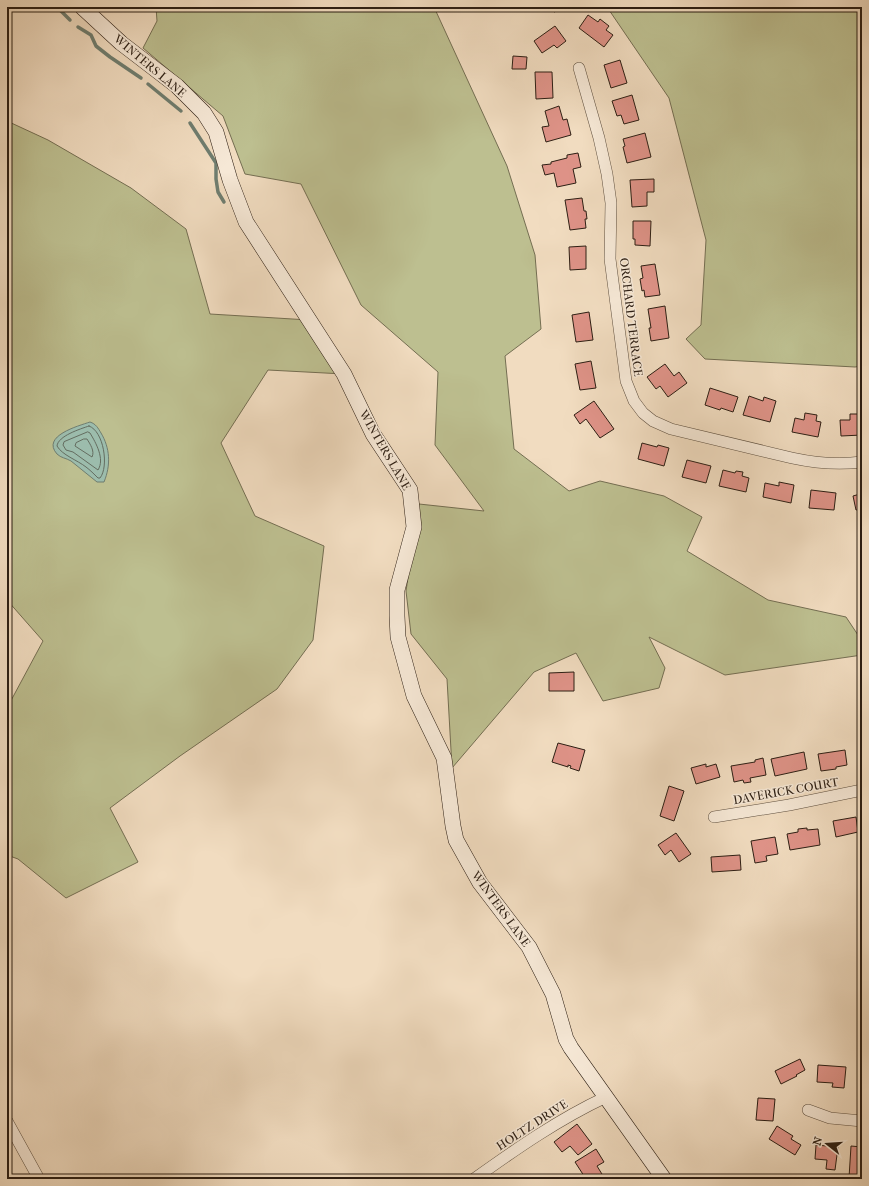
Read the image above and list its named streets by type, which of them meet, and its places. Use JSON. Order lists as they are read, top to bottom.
{
  "streets": {
    "street": [
      "WINTERS LANE",
      "ORCHARD TERRACE",
      "DAVERICK COURT",
      "HOLTZ DRIVE"
    ]
  },
  "crossings": [
    ["WINTERS LANE", "HOLTZ DRIVE"]
  ],
  "north": "left"
}
